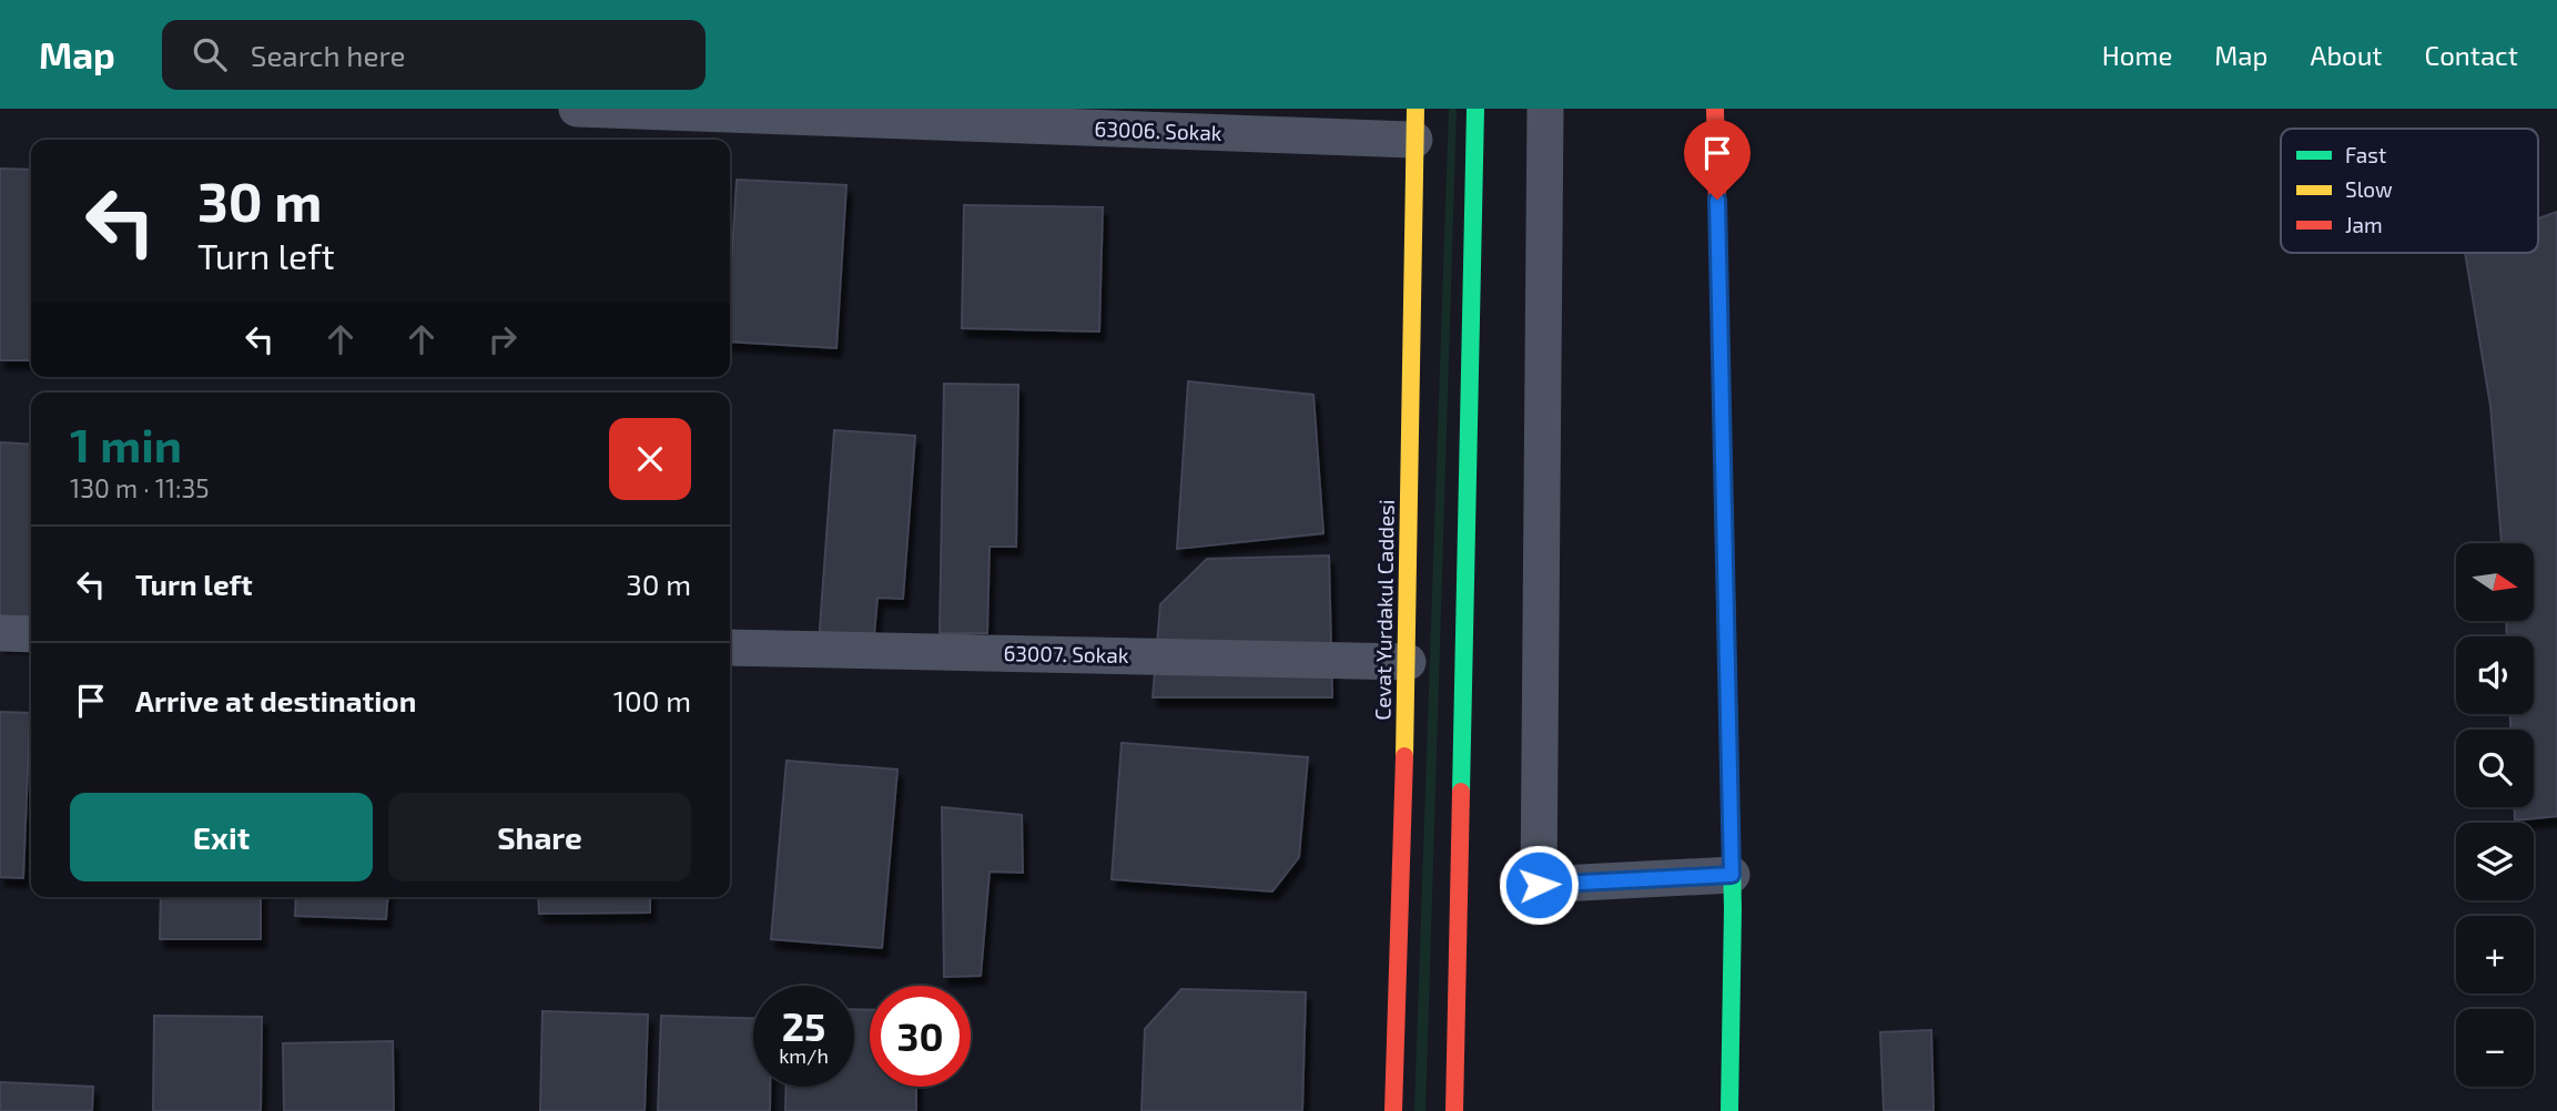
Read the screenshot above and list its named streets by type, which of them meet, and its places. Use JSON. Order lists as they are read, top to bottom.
{
  "streets": {
    "main road": ["Cevat Yurdakul Caddesi"],
    "street": ["63006. Sokak", "63007. Sokak"]
  },
  "crossings": [
    ["63006. Sokak", "Cevat Yurdakul Caddesi"],
    ["Cevat Yurdakul Caddesi", "63007. Sokak"]
  ],
  "legend": ["Fast", "Slow", "Jam"],
  "north": "right",
  "page": {
    "header": "Map",
    "search": "Search here",
    "nav": [
      "Home",
      "Map",
      "About",
      "Contact"
    ],
    "turn": ["30 m", "Turn left"],
    "heading": ["1 min", "130 m · 11:35"],
    "list": [
      {
        "name": "Turn left",
        "value": "30 m"
      },
      {
        "name": "Arrive at destination",
        "value": "100 m"
      }
    ],
    "map_buttons": ["+", "−"],
    "buttons": ["Exit", "Share"],
    "speed": "25 km/h",
    "limit": "30"
  }
}
